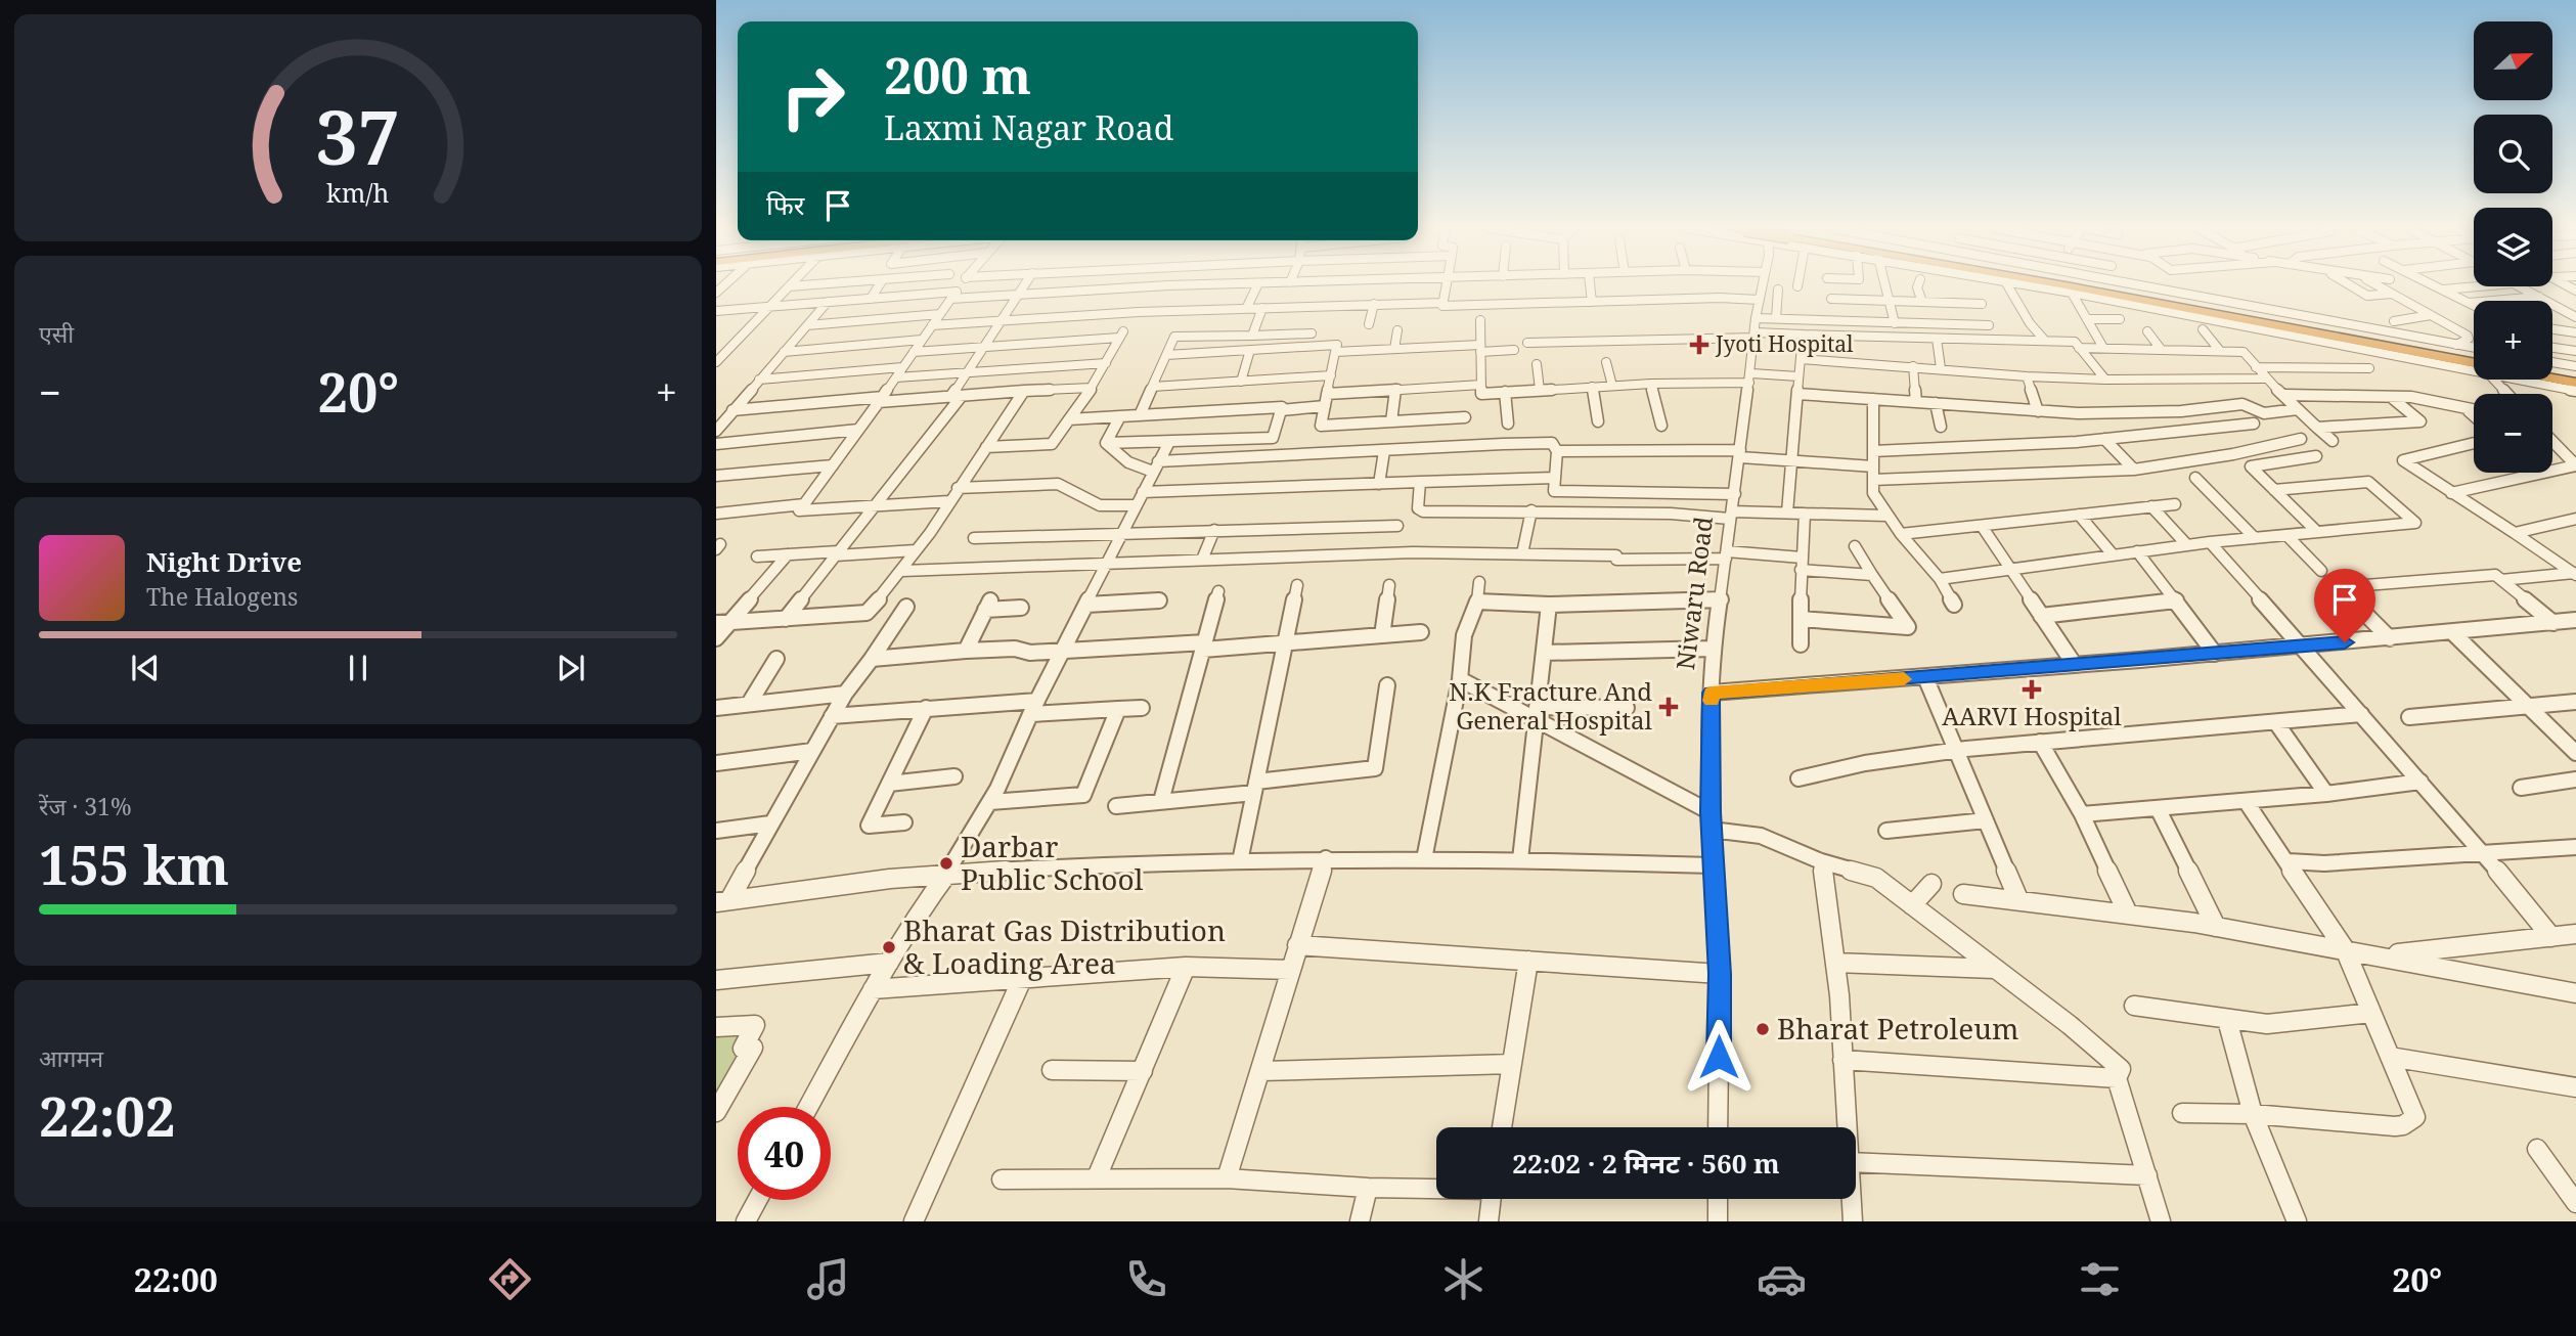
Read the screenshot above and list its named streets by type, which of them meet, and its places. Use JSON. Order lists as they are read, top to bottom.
{
  "streets": {
    "street": ["Niwaru Road"]
  },
  "places": {
    "health": ["Jyoti Hospital", "AARVI Hospital", "N.K Fracture And General Hospital"],
    "other": ["Darbar Public School", "Bharat Gas Distribution & Loading Area", "Bharat Petroleum"]
  },
  "north": "right",
  "page": {
    "map_buttons": ["+", "−"],
    "turn": ["200 m", "Laxmi Nagar Road"],
    "then": "फिर",
    "tile": [
      "एसी",
      ["रेंज · 31%", "155 km"],
      ["आगमन", "22:02"]
    ],
    "heat": ["−", "20°", "+"],
    "song": ["Night Drive", "The Halogens"],
    "limit": "40",
    "trip": "22:02 · 2 मिनट · 560 m",
    "tabs": ["22:00", "20°"],
    "gauge": ["37", "km/h"]
  }
}
